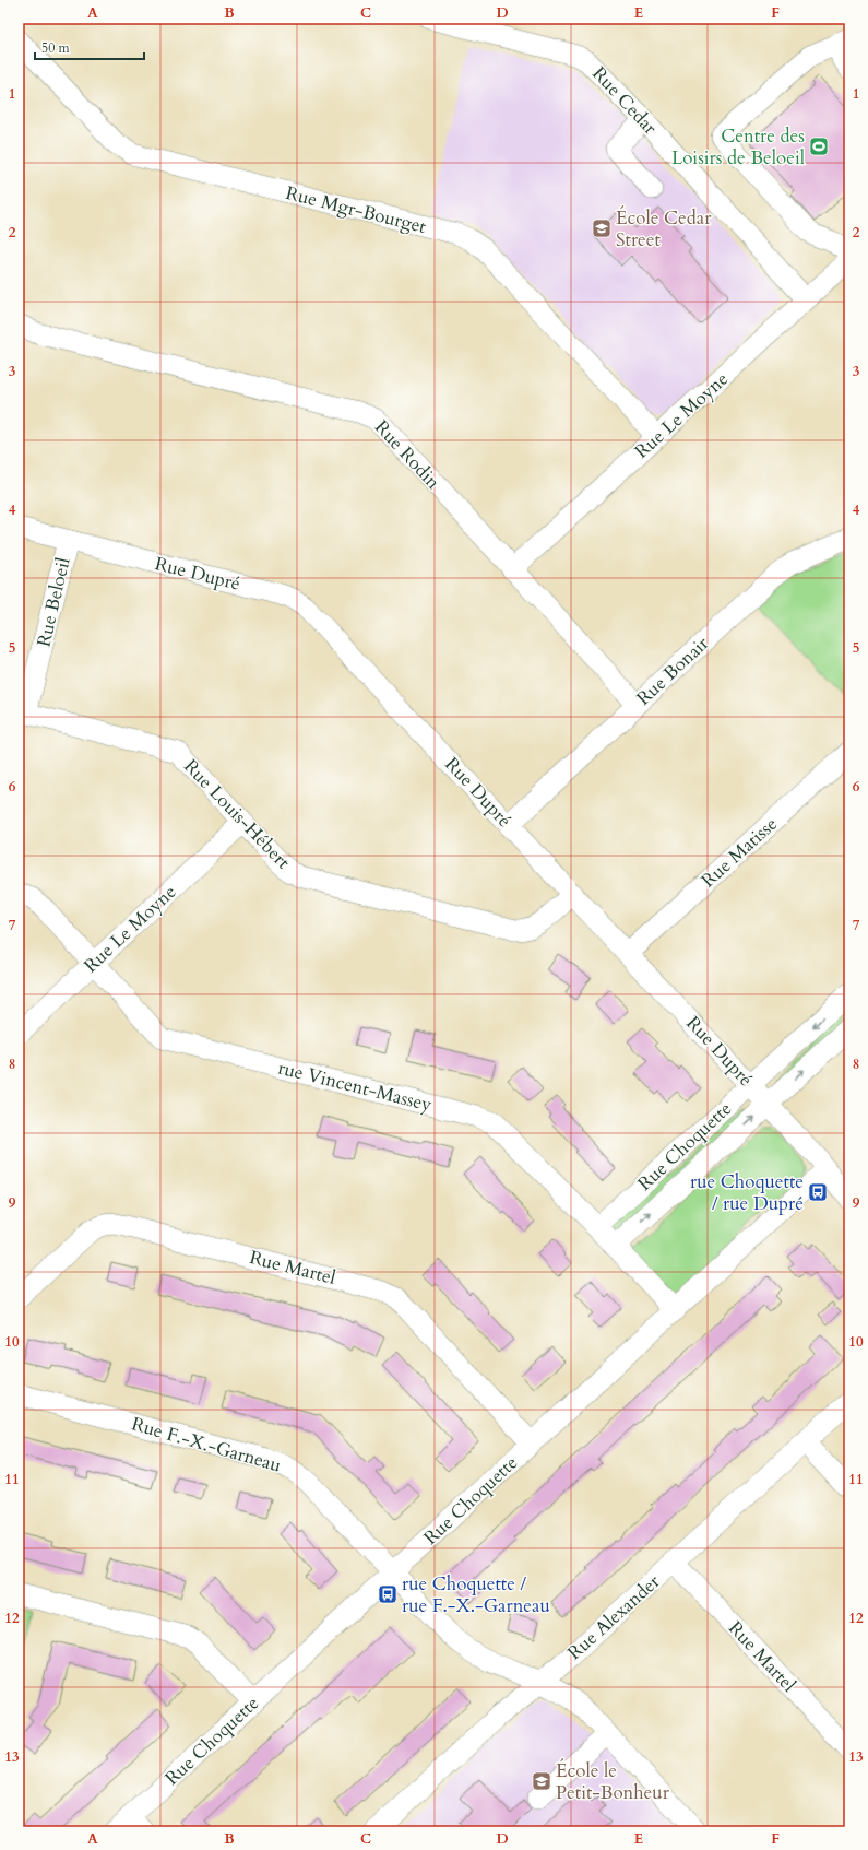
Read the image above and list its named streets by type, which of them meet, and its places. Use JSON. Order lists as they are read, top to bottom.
{
  "streets": {
    "street": [
      "Rue Cedar",
      "Rue Mgr-Bourget",
      "Rue Le Moyne",
      "Rue Rodin",
      "Rue Dupré",
      "Rue Beloeil",
      "Rue Bonair",
      "Rue Louis-Hébert",
      "Rue Matisse",
      "rue Vincent-Massey",
      "Rue Choquette",
      "Rue Martel",
      "Rue F.-X.-Garneau",
      "Rue Alexander"
    ]
  },
  "crossings": [
    ["Rue Cedar", "Rue Le Moyne"],
    ["Rue Mgr-Bourget", "Rue Le Moyne"],
    ["Rue Le Moyne", "Rue Rodin"],
    ["Rue Le Moyne", "Rue Louis-Hébert"],
    ["Rue Le Moyne", "rue Vincent-Massey"],
    ["Rue Rodin", "Rue Bonair"],
    ["Rue Dupré", "Rue Beloeil"],
    ["Rue Dupré", "Rue Bonair"],
    ["Rue Dupré", "Rue Louis-Hébert"],
    ["Rue Dupré", "Rue Matisse"],
    ["Rue Dupré", "Rue Choquette"],
    ["Rue Beloeil", "Rue Louis-Hébert"],
    ["rue Vincent-Massey", "Rue Choquette"],
    ["Rue Choquette", "Rue Martel"],
    ["Rue Choquette", "Rue F.-X.-Garneau"],
    ["Rue Martel", "Rue Alexander"],
    ["Rue F.-X.-Garneau", "Rue Alexander"]
  ],
  "places": {
    "sports": ["Centre des Loisirs de Beloeil"],
    "school or university": ["École Cedar Street", "École le Petit-Bonheur"],
    "bus stop": ["rue Choquette / rue Dupré", "rue Choquette / rue F.-X.-Garneau"]
  },
  "scale_bar": "50 m",
  "grid": {
    "columns": [
      "A",
      "B",
      "C",
      "D",
      "E",
      "F"
    ],
    "rows": [
      "1",
      "2",
      "3",
      "4",
      "5",
      "6",
      "7",
      "8",
      "9",
      "10",
      "11",
      "12",
      "13"
    ]
  }
}
